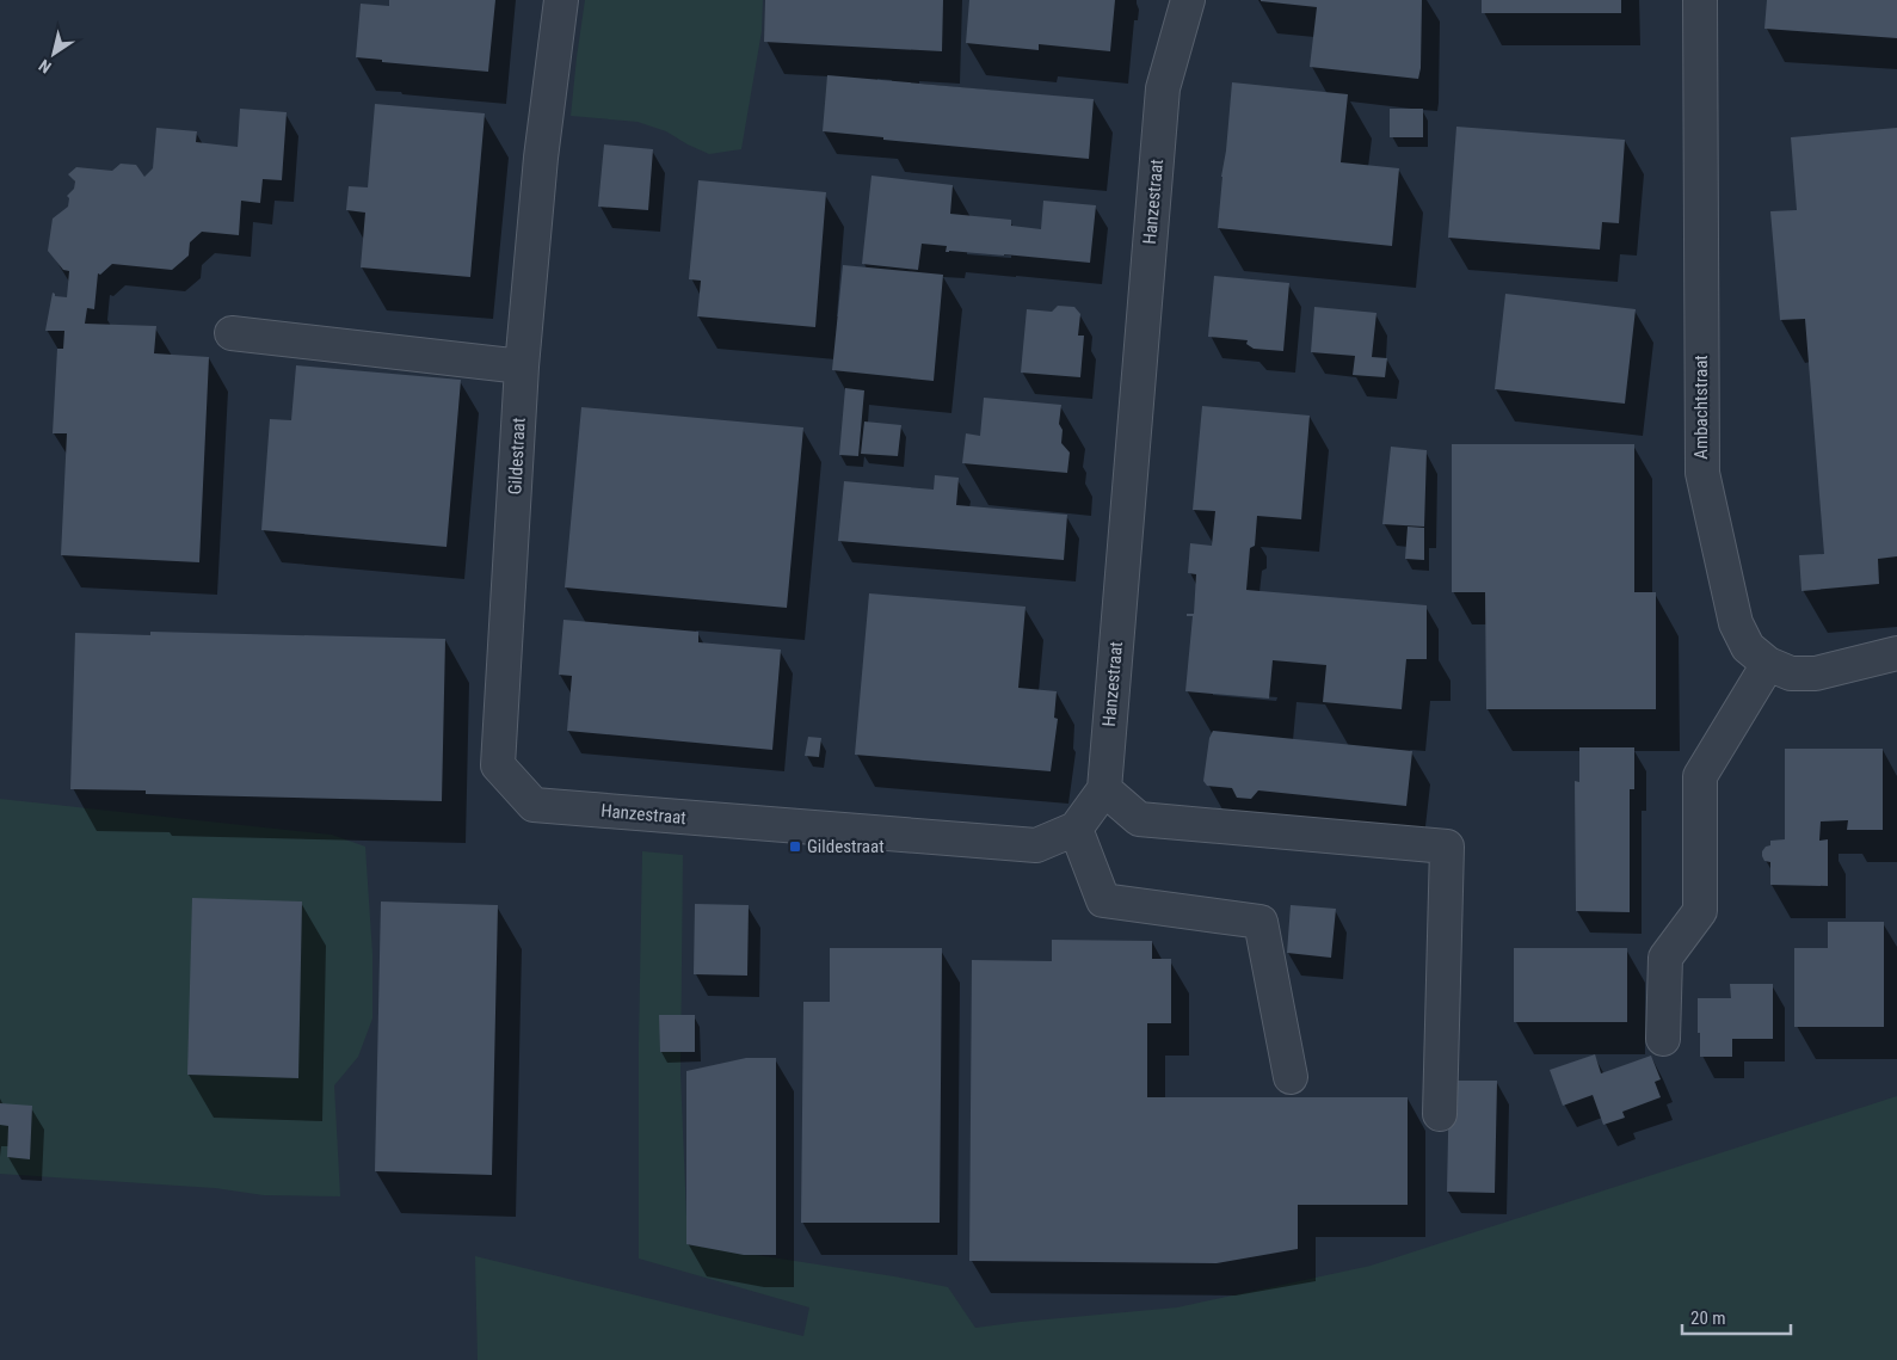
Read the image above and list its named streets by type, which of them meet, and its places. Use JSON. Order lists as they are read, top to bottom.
{
  "streets": {
    "street": ["Hanzestraat", "Ambachtstraat", "Gildestraat"]
  },
  "crossings": [
    ["Hanzestraat", "Gildestraat"]
  ],
  "places": {
    "transit": ["Gildestraat"]
  },
  "scale_bar": "20 m",
  "north": "bottom left"
}
